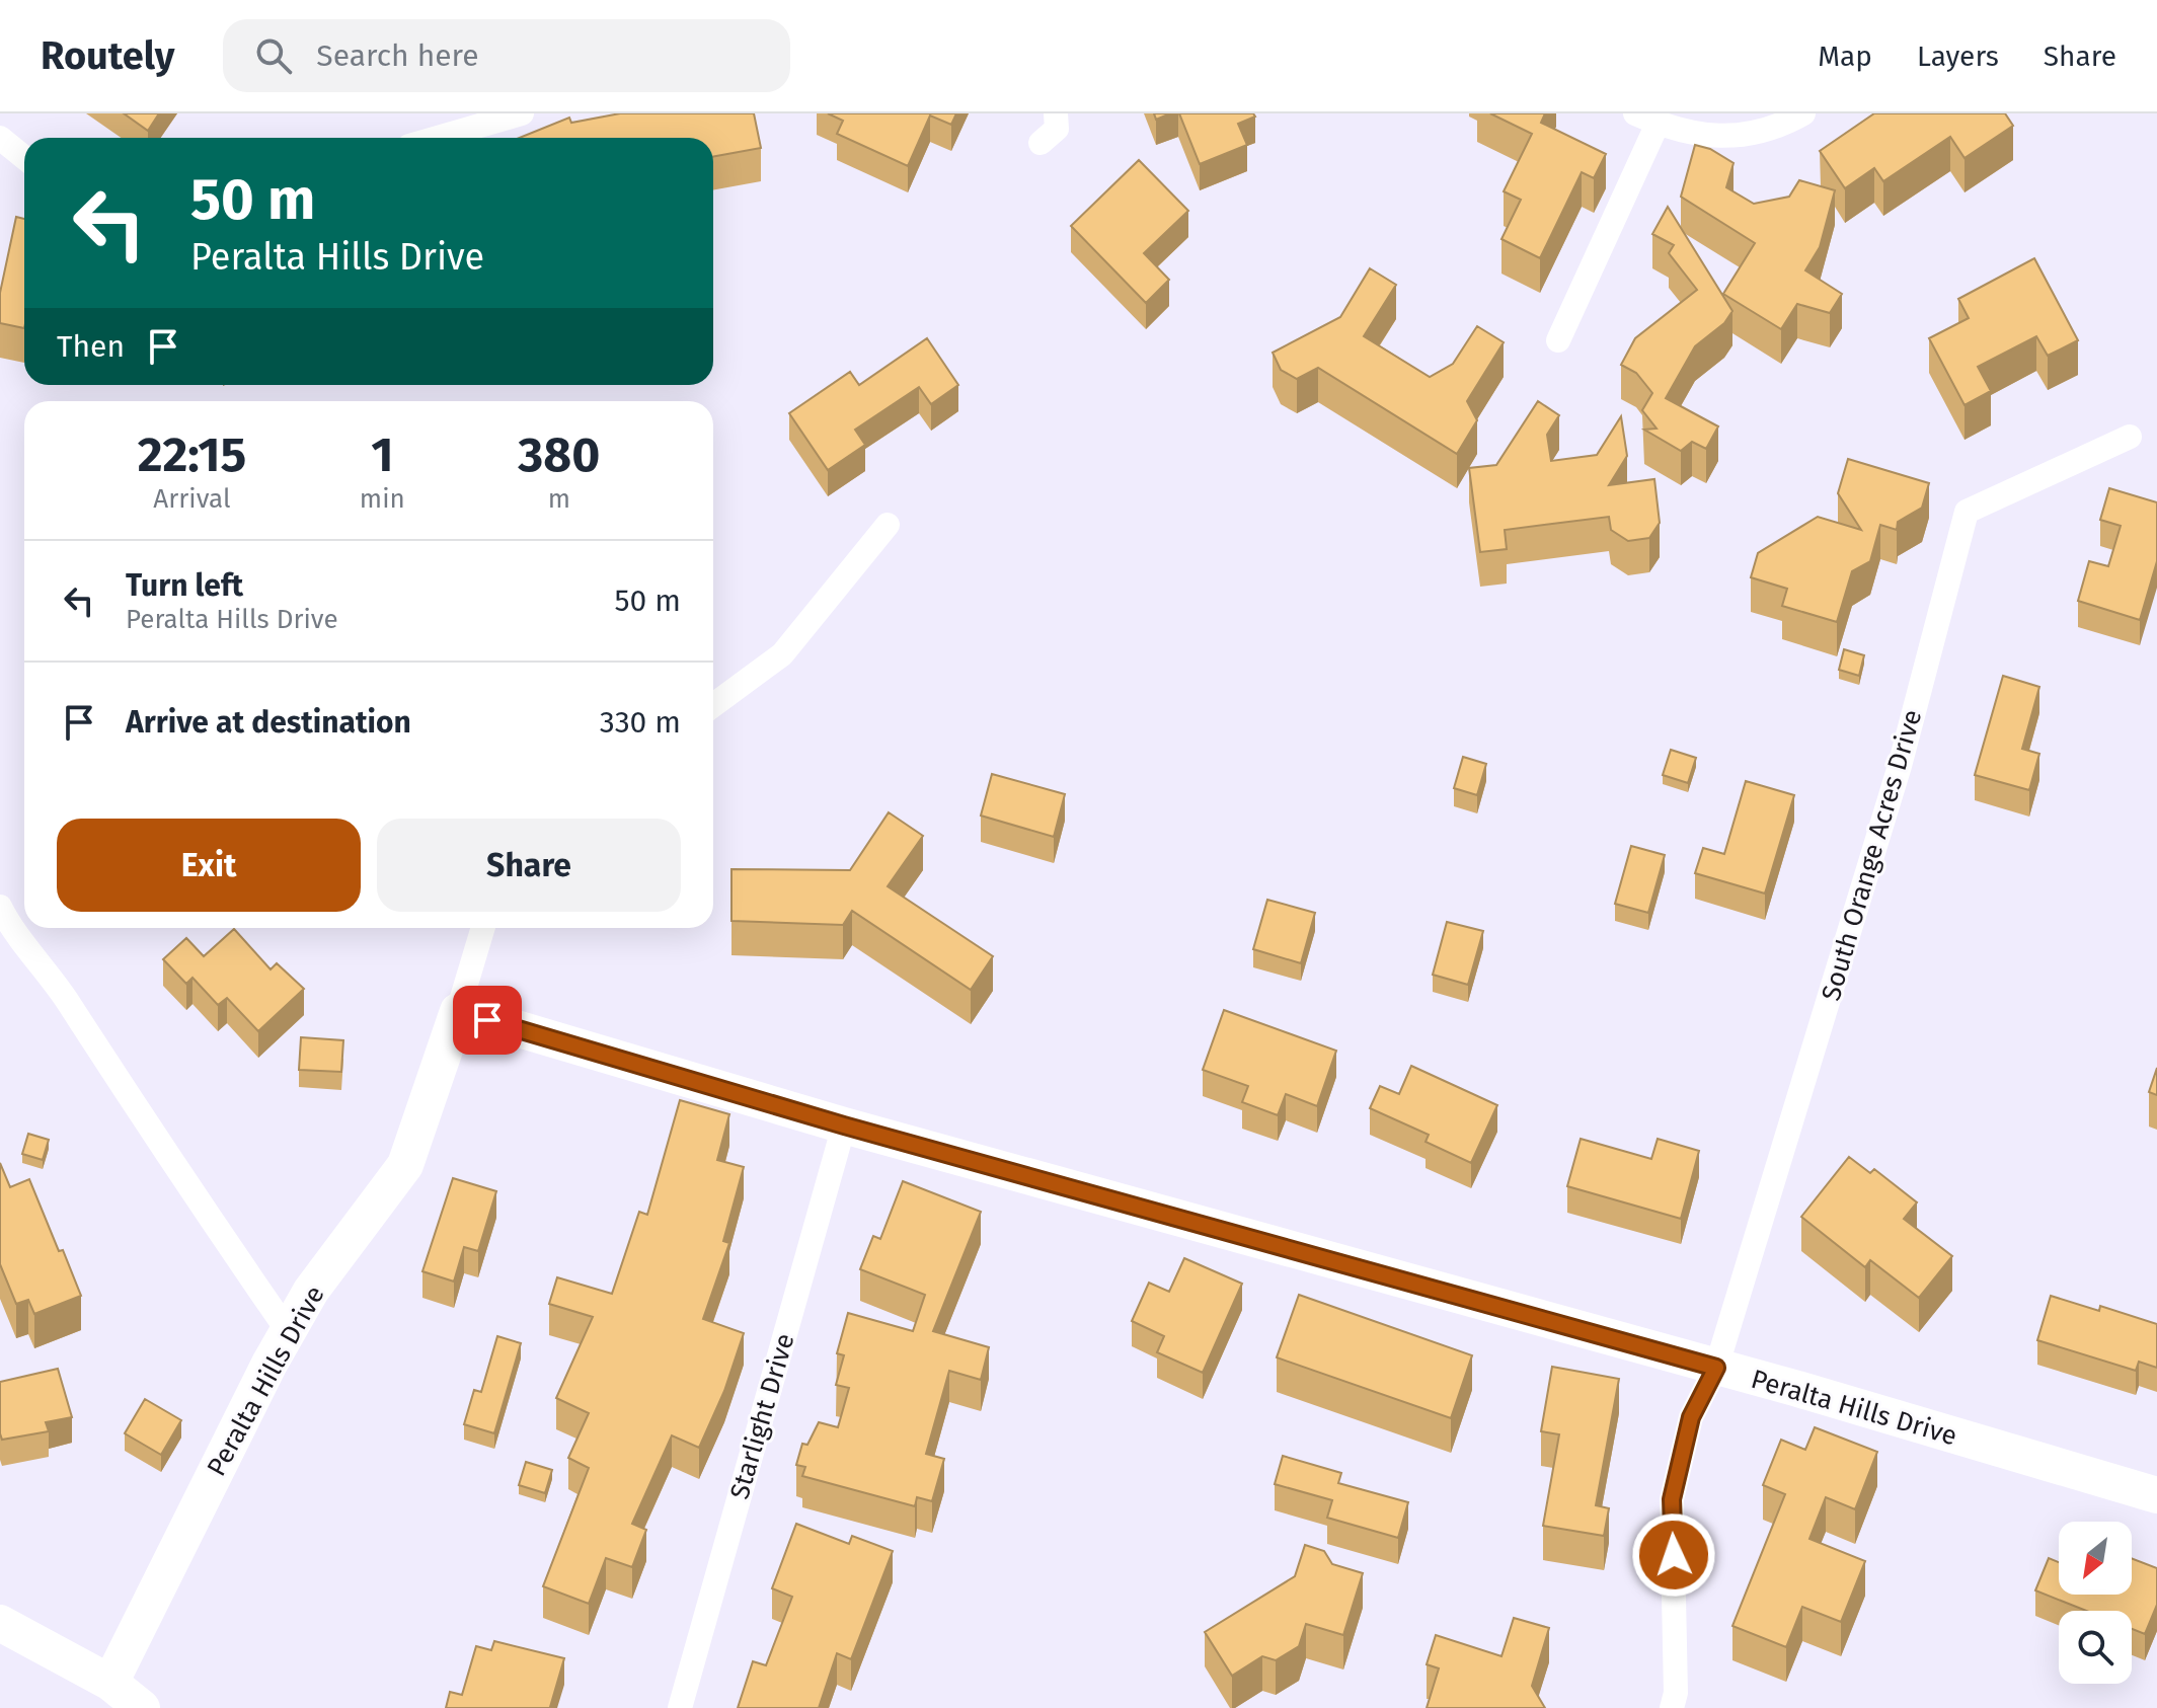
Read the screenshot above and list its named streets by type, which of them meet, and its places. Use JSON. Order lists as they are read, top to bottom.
{
  "streets": {
    "street": ["South Orange Acres Drive", "Peralta Hills Drive", "Starlight Drive"]
  },
  "crossings": [
    ["South Orange Acres Drive", "Peralta Hills Drive"],
    ["Peralta Hills Drive", "Starlight Drive"]
  ],
  "north": "bottom left",
  "page": {
    "header": "Routely",
    "search": "Search here",
    "nav": ["Map", "Layers", "Share"],
    "turn": ["50 m", "Peralta Hills Drive"],
    "then": "Then",
    "eta": [
      "22:15",
      "Arrival",
      "1",
      "min",
      "380",
      "m"
    ],
    "list": [
      {
        "name": "Turn left",
        "note": "Peralta Hills Drive",
        "value": "50 m"
      },
      {
        "name": "Arrive at destination",
        "value": "330 m"
      }
    ],
    "buttons": ["Exit", "Share"]
  }
}
